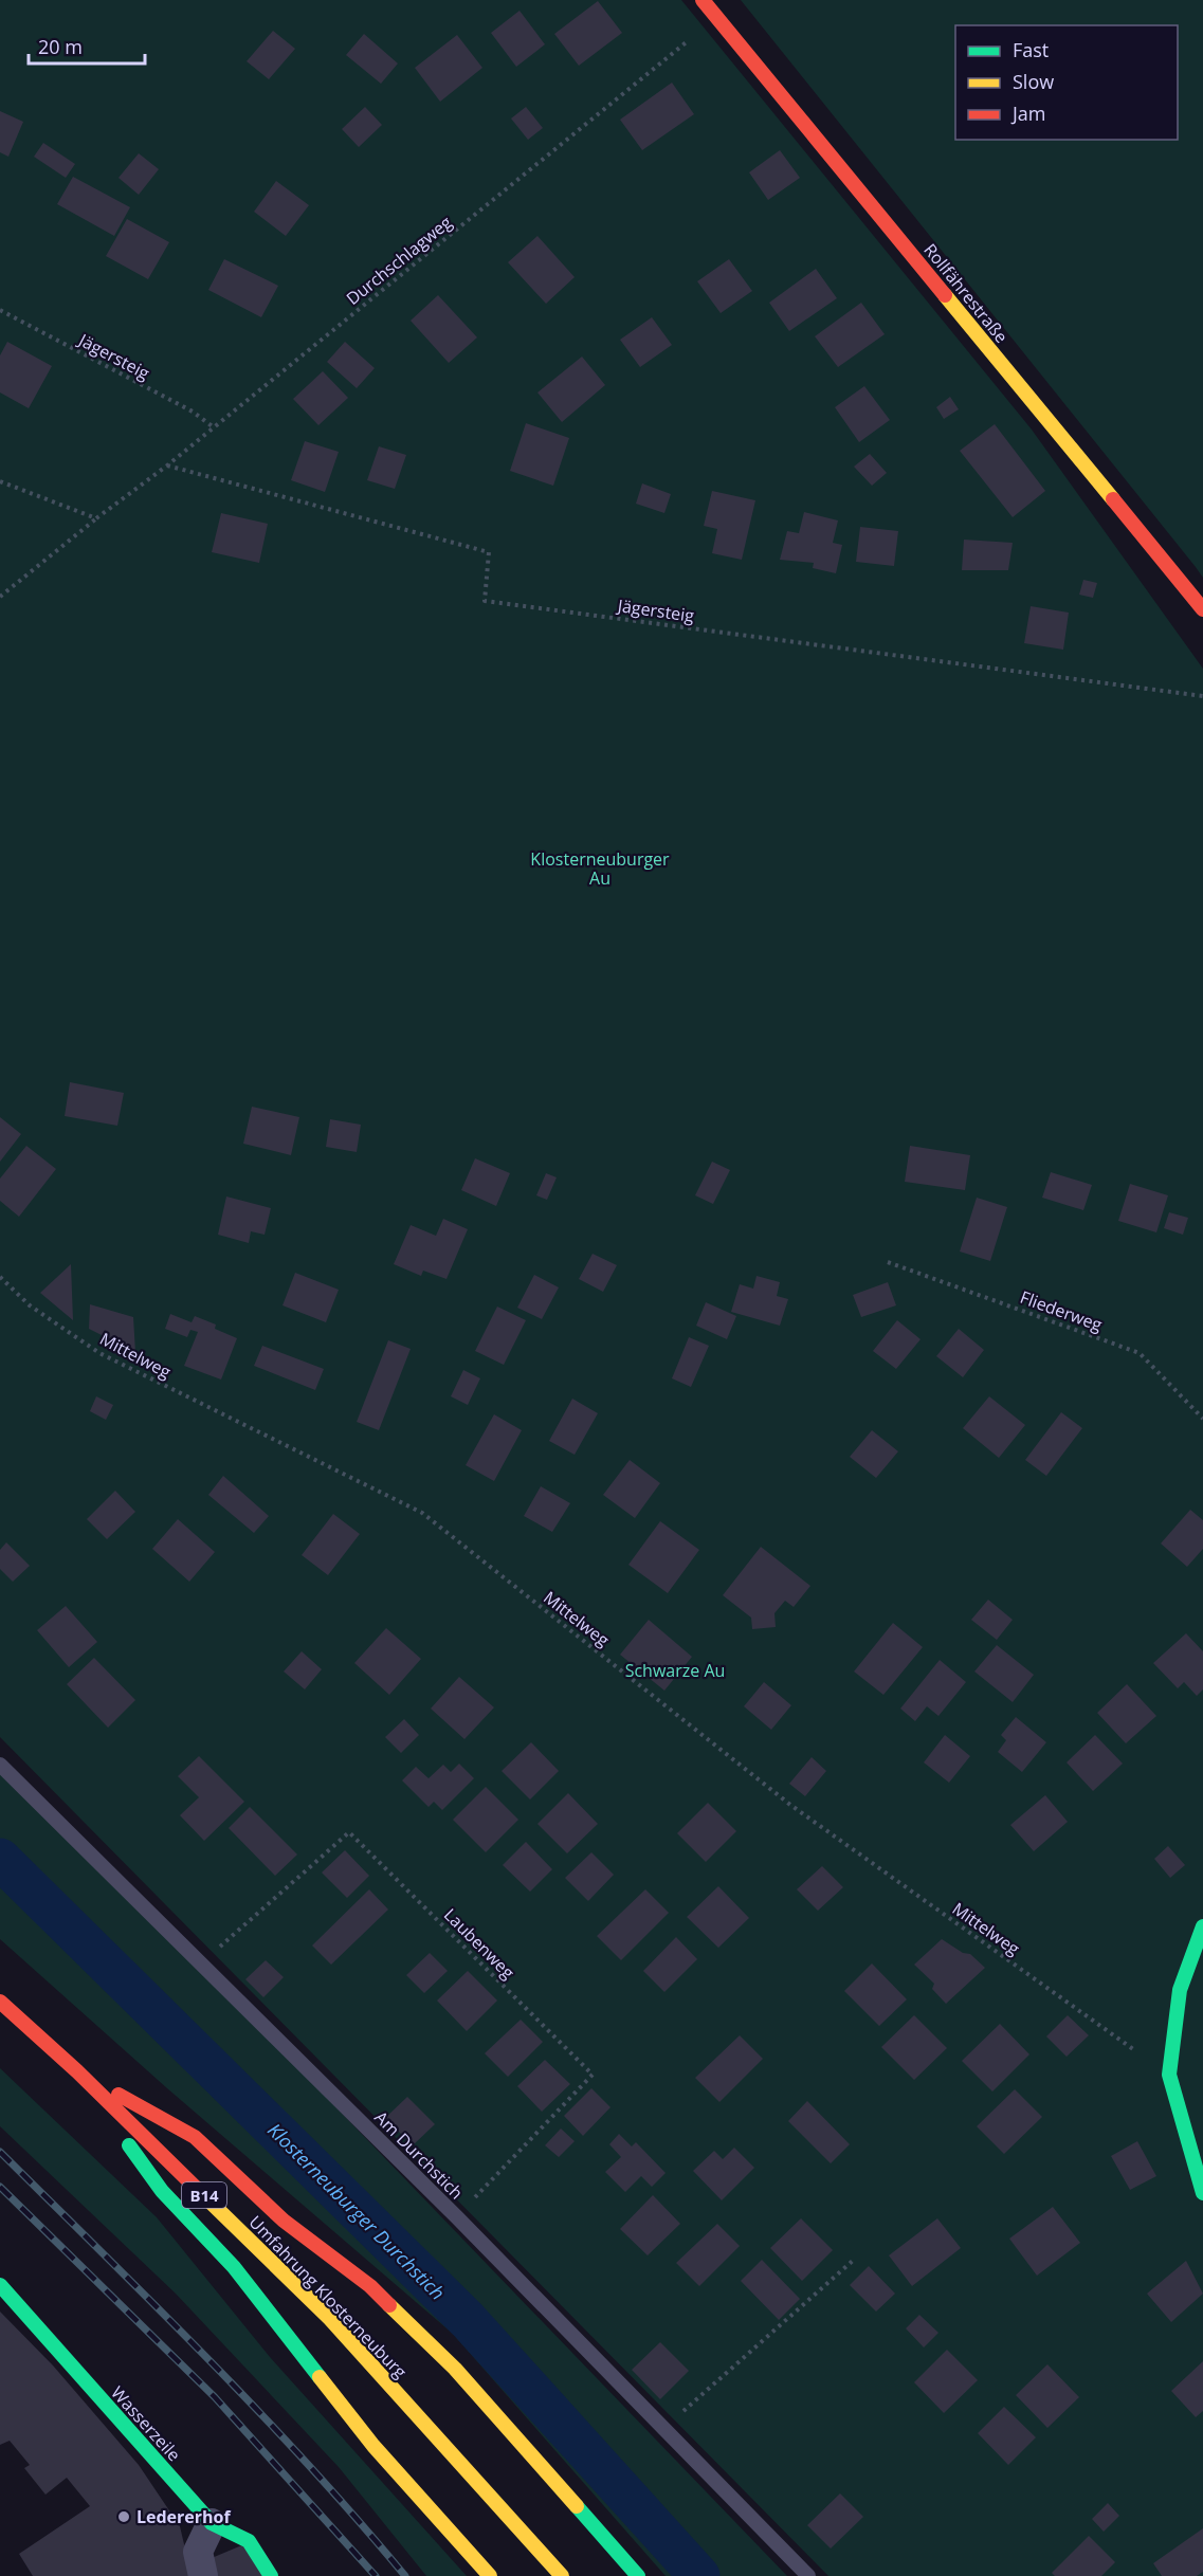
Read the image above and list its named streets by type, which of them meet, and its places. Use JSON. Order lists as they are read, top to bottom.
{
  "streets": {
    "main road": [
      "Rollfährestraße",
      "B14",
      "Umfahrung Klosterneuburg",
      "Wasserzeile"
    ],
    "lane": ["Am Durchstich"],
    "path": [
      "Durchschlagweg",
      "Jägersteig",
      "Fliederweg",
      "Mittelweg",
      "Laubenweg"
    ]
  },
  "crossings": [
    ["Durchschlagweg", "Rollfährestraße"],
    ["Durchschlagweg", "Jägersteig"],
    ["Laubenweg", "Am Durchstich"]
  ],
  "water": ["Klosterneuburger Durchstich"],
  "parks": ["Klosterneuburger Au", "Schwarze Au"],
  "places": ["Ledererhof"],
  "legend": ["Fast", "Slow", "Jam"],
  "scale_bar": "20 m"
}
